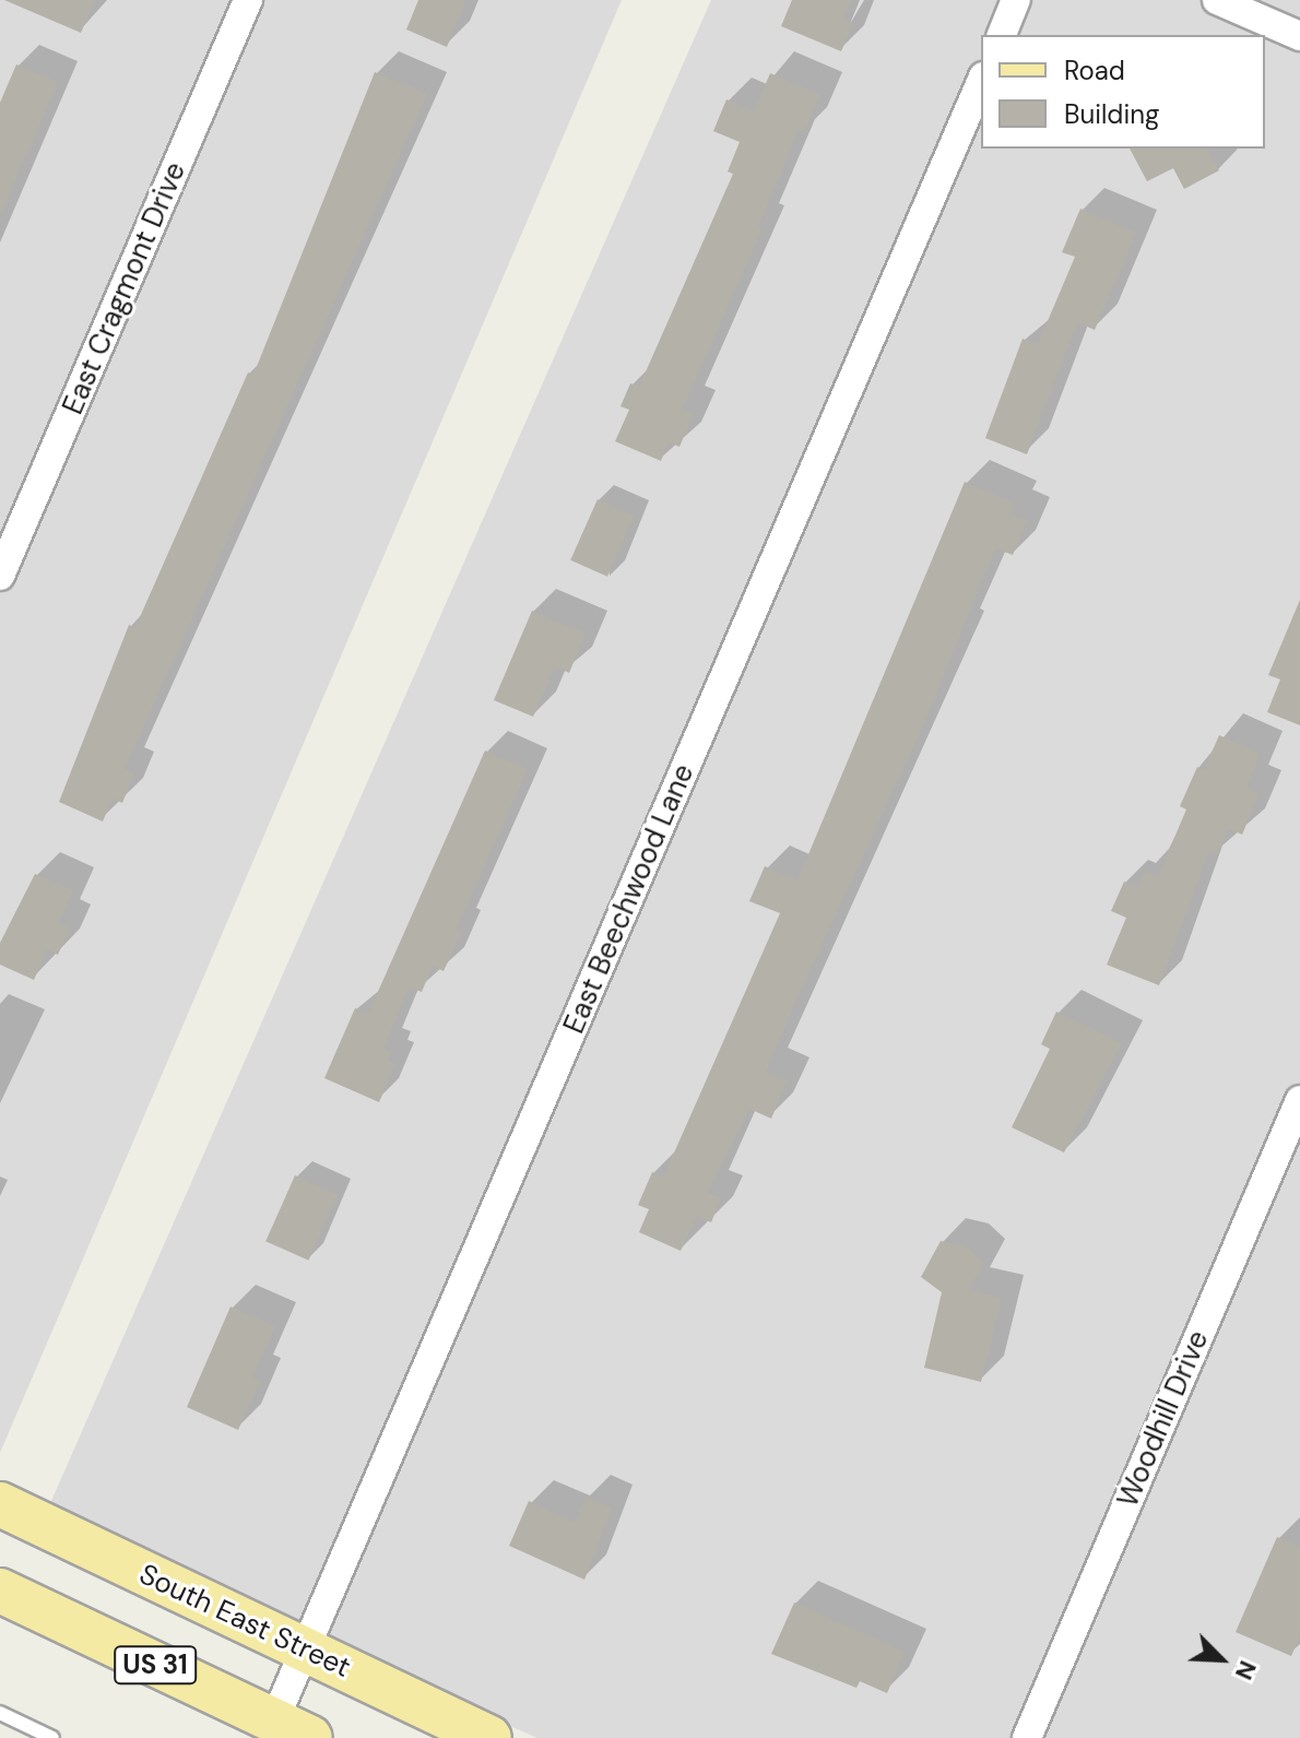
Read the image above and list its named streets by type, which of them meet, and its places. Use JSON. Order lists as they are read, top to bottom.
{
  "streets": {
    "main road": ["South East Street", "US 31"],
    "street": ["East Cragmont Drive", "East Beechwood Lane", "Woodhill Drive"]
  },
  "crossings": [
    ["East Beechwood Lane", "South East Street"],
    ["East Beechwood Lane", "US 31"]
  ],
  "legend": ["Road", "Building"],
  "north": "bottom right"
}
